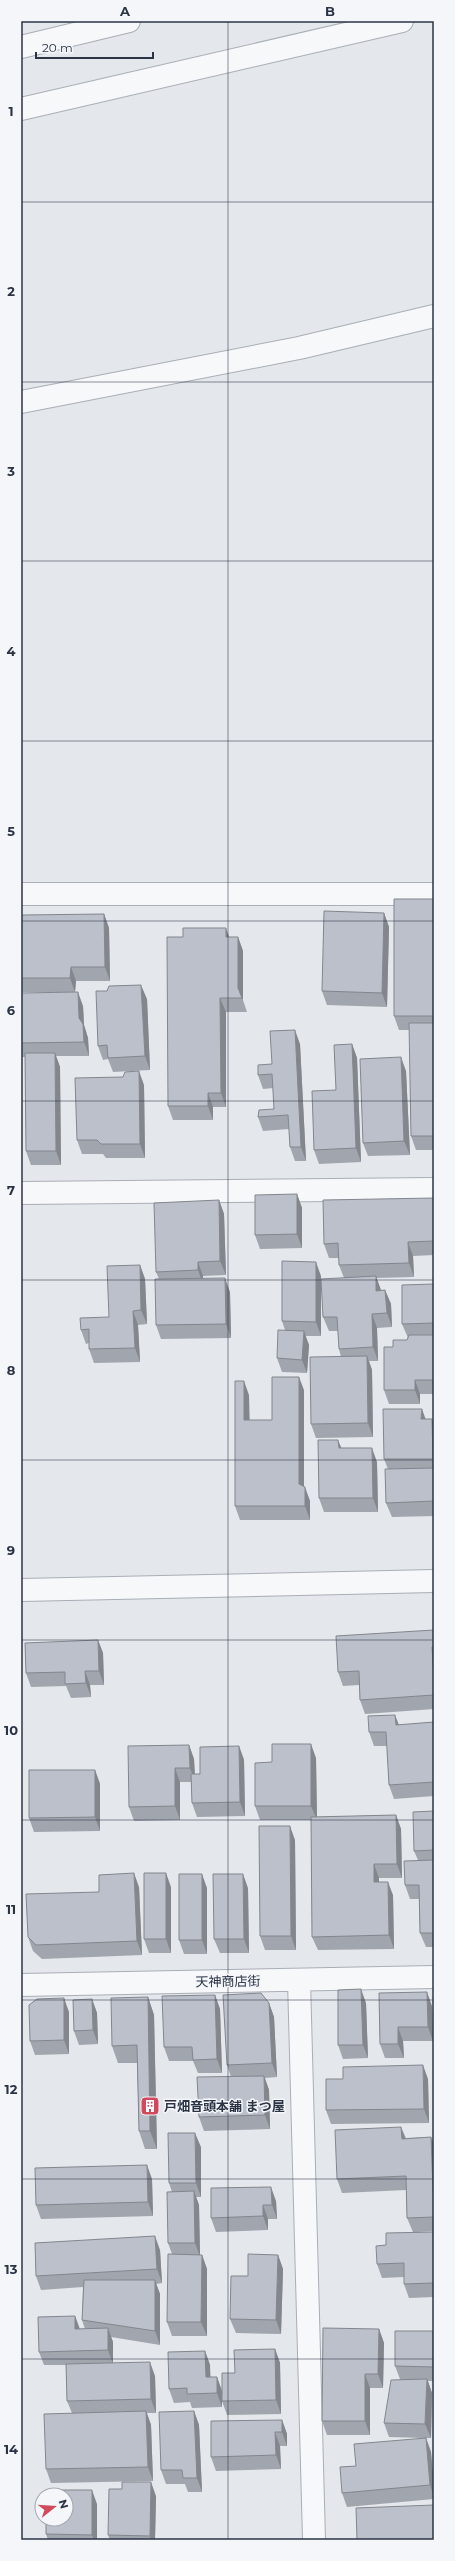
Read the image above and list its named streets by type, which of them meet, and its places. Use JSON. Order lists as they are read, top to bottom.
{
  "streets": {
    "street": ["天神商店街"]
  },
  "places": {
    "building": ["戸畑音頭本舗 まつ屋"]
  },
  "scale_bar": "20 m",
  "north": "right",
  "grid": {
    "columns": ["A", "B"],
    "rows": [
      "1",
      "2",
      "3",
      "4",
      "5",
      "6",
      "7",
      "8",
      "9",
      "10",
      "11",
      "12",
      "13",
      "14"
    ]
  }
}
